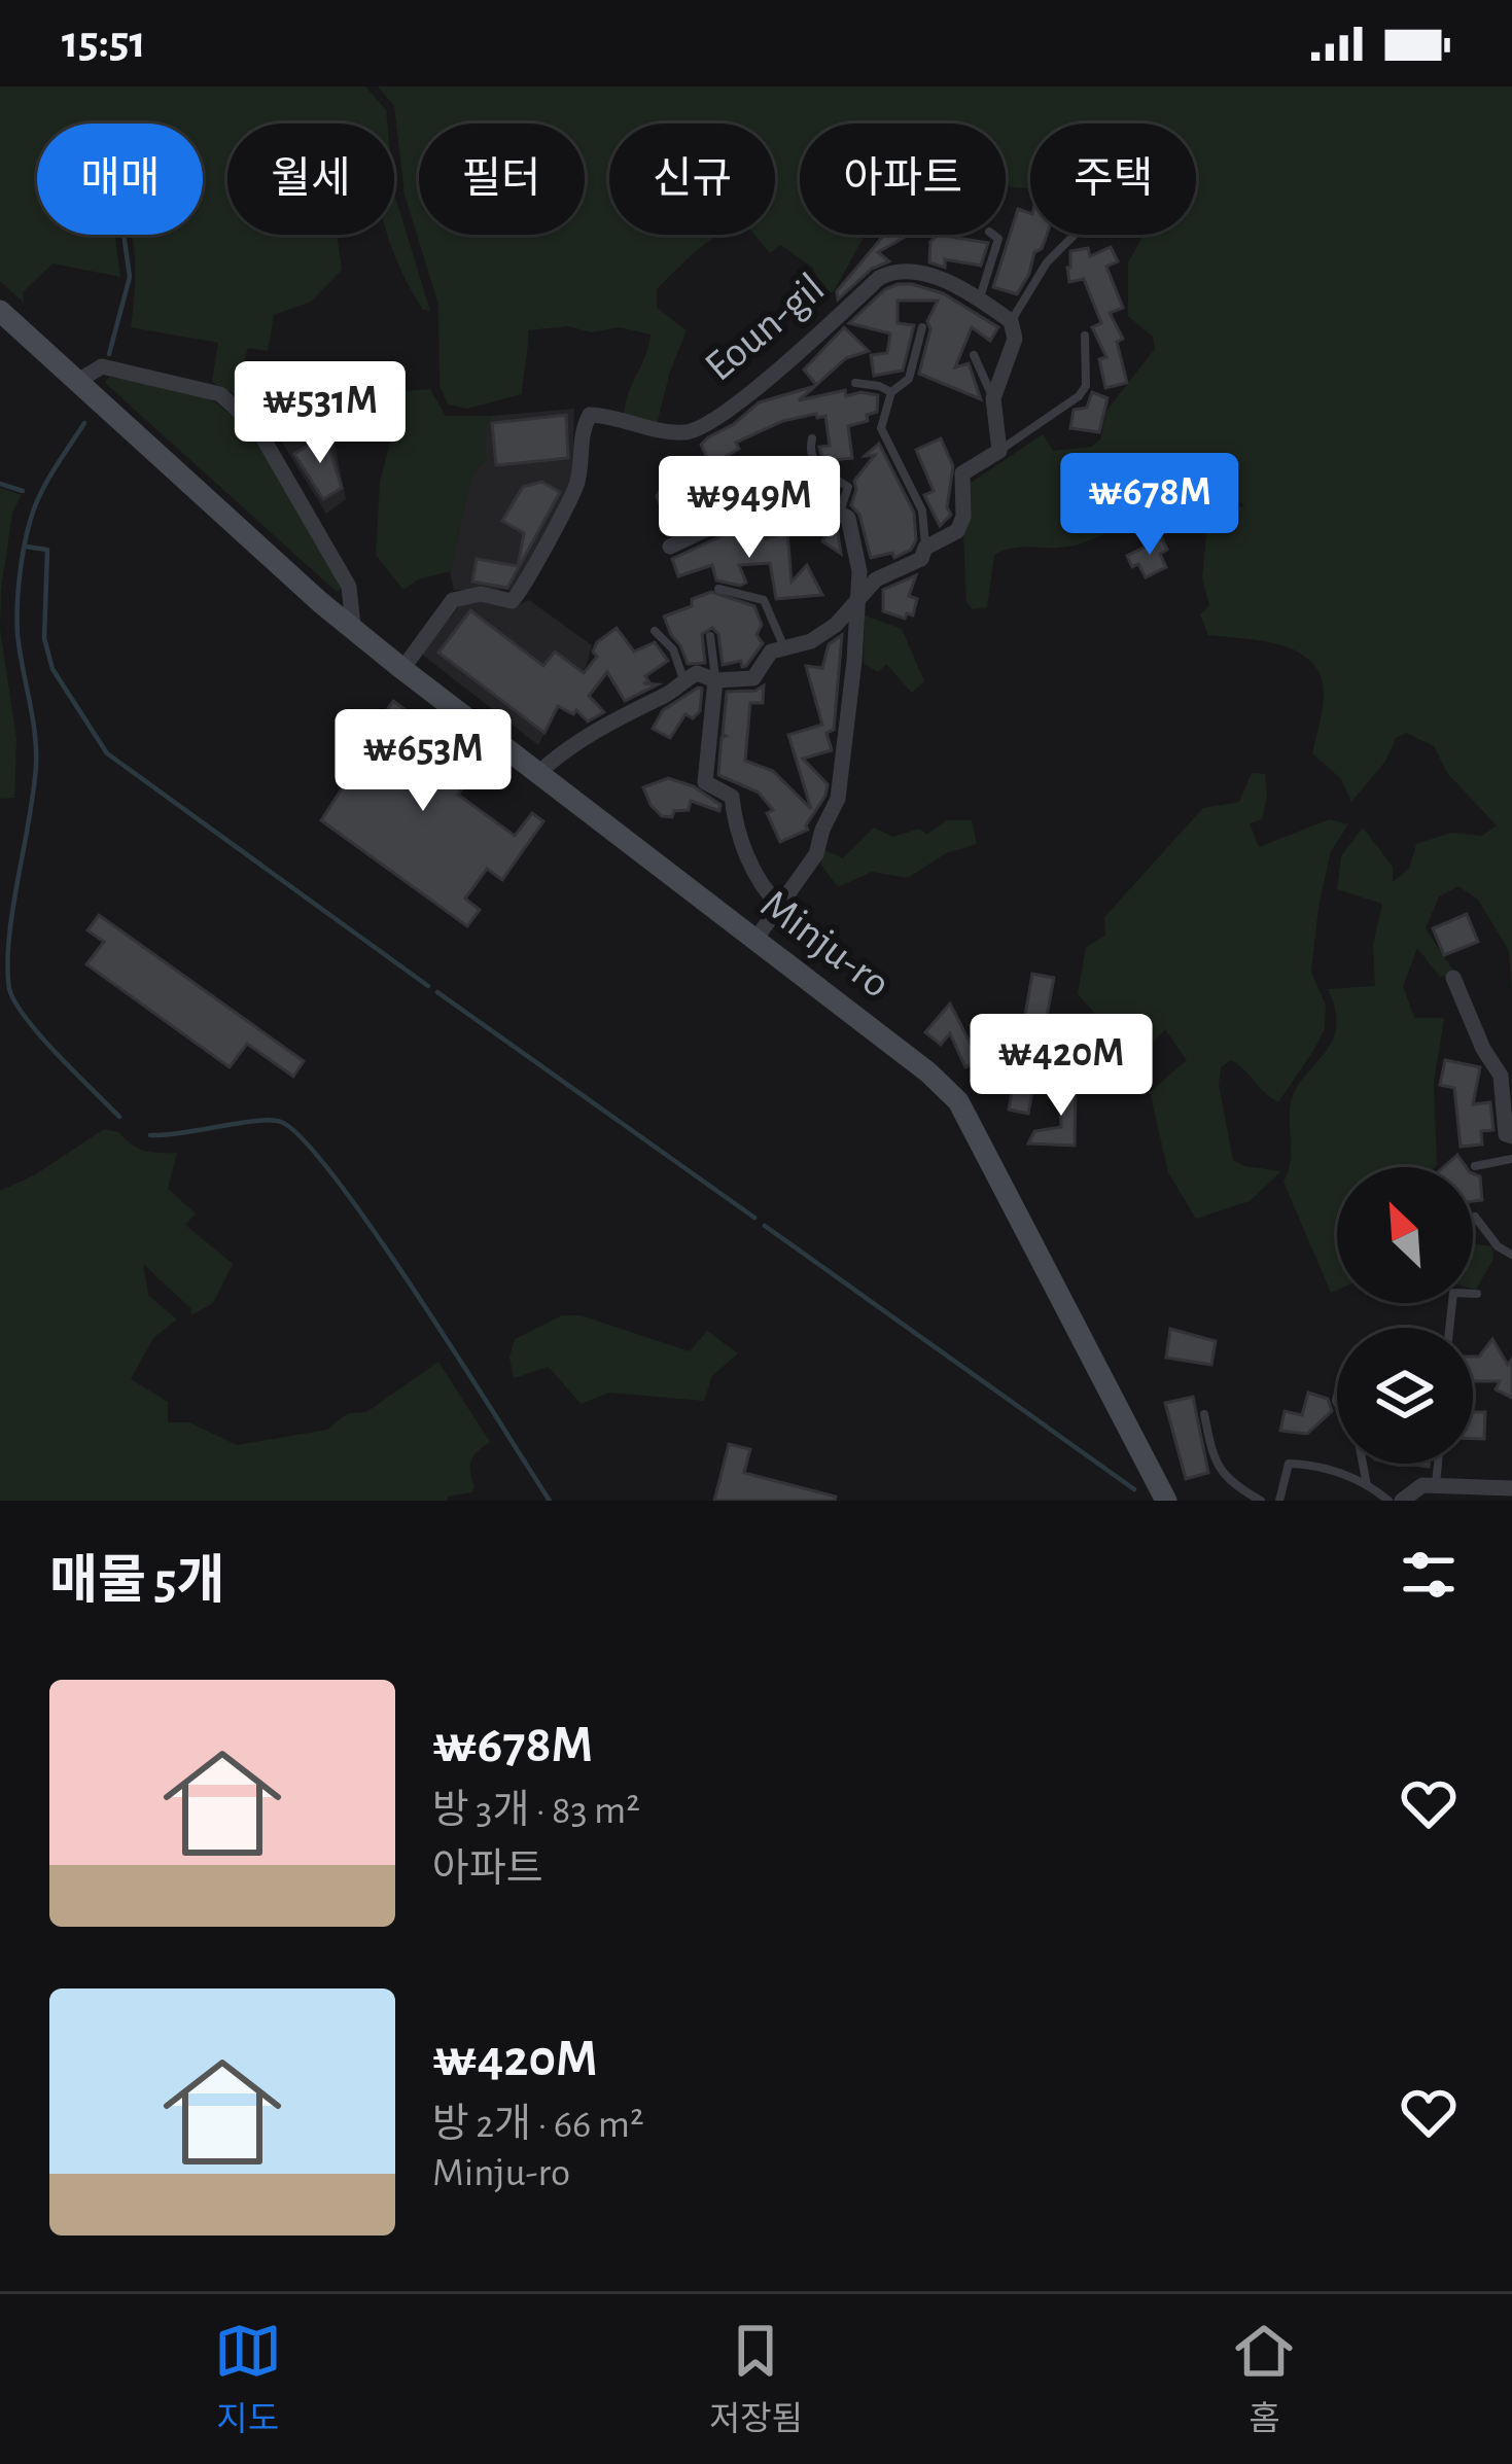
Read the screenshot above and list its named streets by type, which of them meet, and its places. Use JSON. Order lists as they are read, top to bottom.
{
  "streets": {
    "main road": ["Minju-ro"],
    "street": ["Eoun-gil"]
  },
  "crossings": [
    ["Eoun-gil", "Minju-ro"]
  ],
  "north": "top left",
  "page": {
    "status": "15:51",
    "chip": [
      "매매",
      "월세",
      "필터",
      "신규",
      "아파트",
      "주택"
    ],
    "price": [
      "₩531M",
      "₩678M",
      "₩949M",
      "₩653M",
      "₩420M"
    ],
    "heading": "매물 5개",
    "list": [
      {
        "name": "₩678M",
        "note": "방 3개 · 83 m² · 아파트"
      },
      {
        "name": "₩420M",
        "note": "방 2개 · 66 m² · Minju-ro"
      }
    ],
    "tabs": ["지도", "저장됨", "홈"]
  }
}
